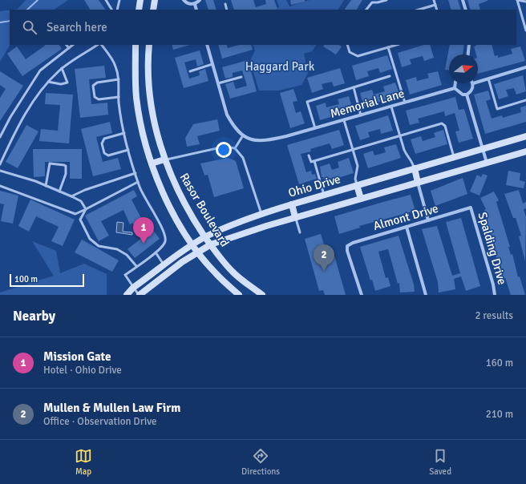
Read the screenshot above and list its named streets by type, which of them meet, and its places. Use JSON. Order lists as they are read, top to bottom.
{
  "streets": {
    "main road": ["Ohio Drive", "Rasor Boulevard"],
    "street": ["Memorial Lane", "Almont Drive", "Spalding Drive"]
  },
  "crossings": [
    ["Ohio Drive", "Rasor Boulevard"],
    ["Almont Drive", "Spalding Drive"]
  ],
  "parks": ["Haggard Park"],
  "scale_bar": "100 m",
  "north": "right",
  "page": {
    "search": "Search here",
    "pins": ["1", "2"],
    "scale": "100 m",
    "heading": ["Nearby", "2 results"],
    "list": [
      {
        "mark": "1",
        "name": "Mission Gate",
        "note": "Hotel · Ohio Drive",
        "value": "160 m"
      },
      {
        "mark": "2",
        "name": "Mullen & Mullen Law Firm",
        "note": "Office · Observation Drive",
        "value": "210 m"
      }
    ],
    "nav": ["Map", "Directions", "Saved"]
  }
}
